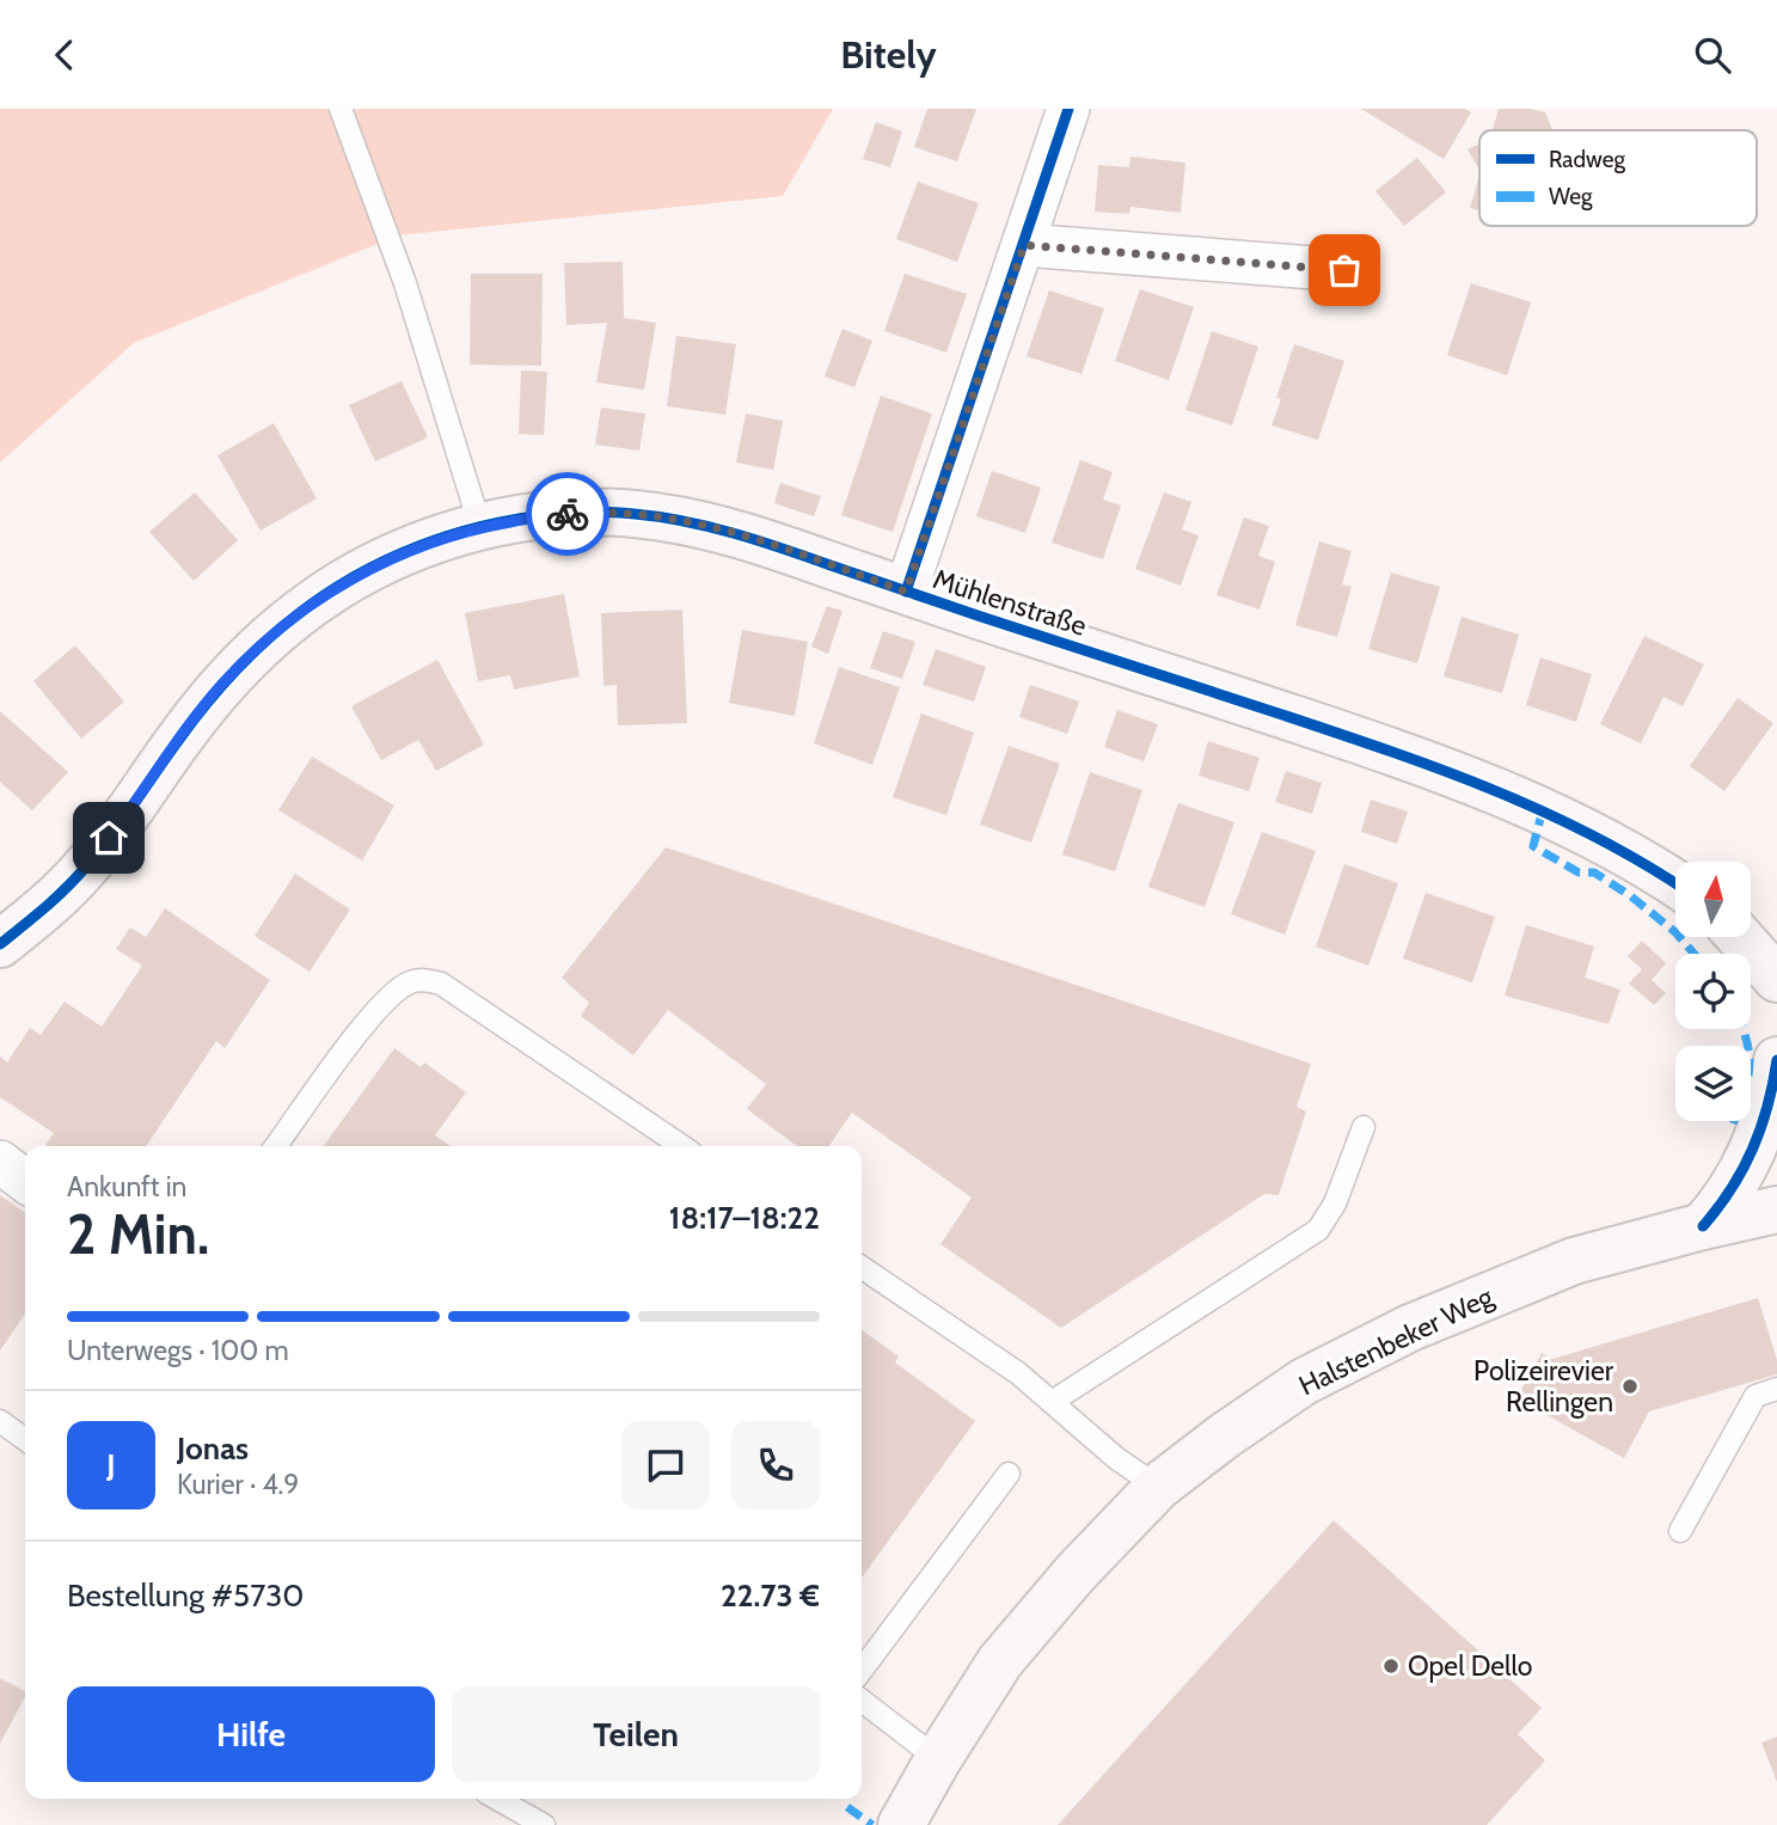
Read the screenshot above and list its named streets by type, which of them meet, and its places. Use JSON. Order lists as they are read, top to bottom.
{
  "streets": {
    "street": ["Mühlenstraße", "Halstenbeker Weg"]
  },
  "places": ["Polizeirevier Rellingen", "Opel Dello"],
  "legend": ["Radweg", "Weg"],
  "north": "top",
  "page": {
    "header": "Bitely",
    "heading": ["2 Min.", "Ankunft in", "18:17–18:22"],
    "panel": [
      "Jonas",
      "Kurier · 4.9",
      "Bestellung #5730",
      "22.73 €"
    ],
    "bar": "Unterwegs · 100 m",
    "round": "J",
    "buttons": ["Hilfe", "Teilen"]
  }
}
